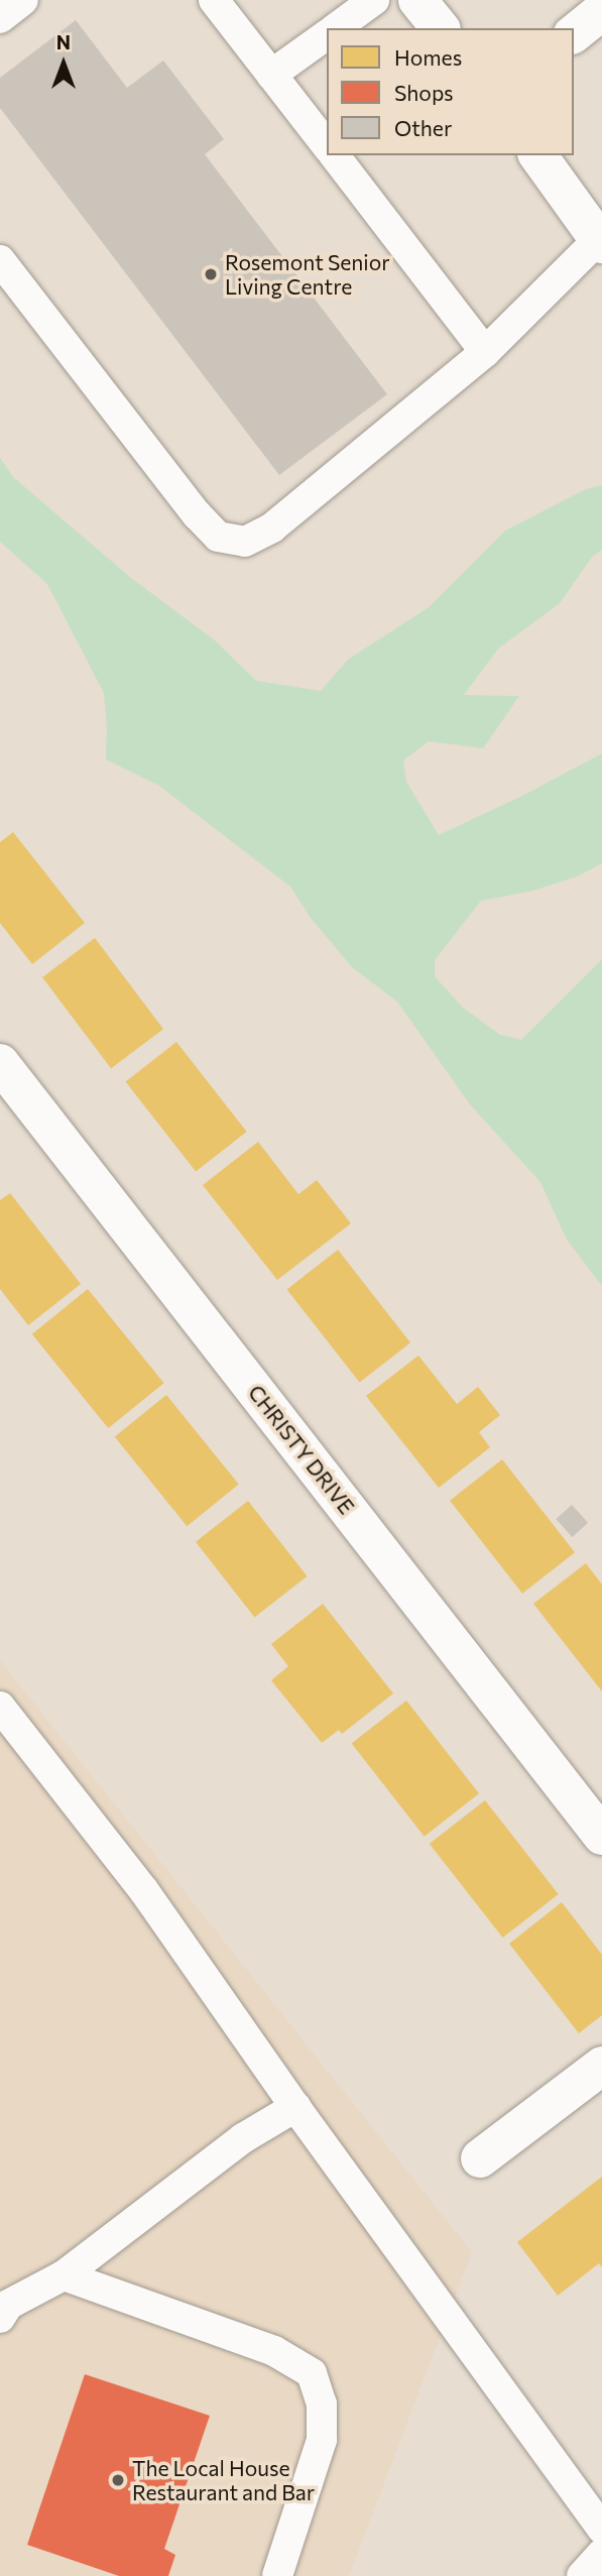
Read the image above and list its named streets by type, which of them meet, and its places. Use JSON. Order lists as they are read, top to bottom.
{
  "streets": {
    "street": ["CHRISTY DRIVE"]
  },
  "places": ["Rosemont Senior Living Centre", "The Local House Restaurant and Bar"],
  "legend": ["Homes", "Shops", "Other"],
  "north": "top"
}
